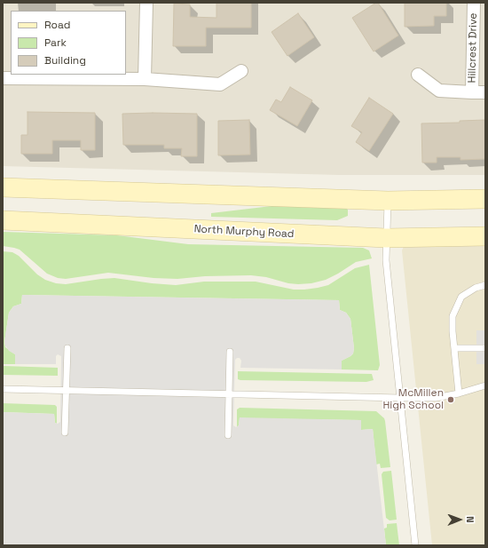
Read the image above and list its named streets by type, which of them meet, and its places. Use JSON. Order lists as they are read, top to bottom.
{
  "streets": {
    "main road": ["North Murphy Road"],
    "street": ["Hillcrest Drive"]
  },
  "places": ["McMillen High School"],
  "legend": ["Road", "Park", "Building"],
  "north": "right"
}
